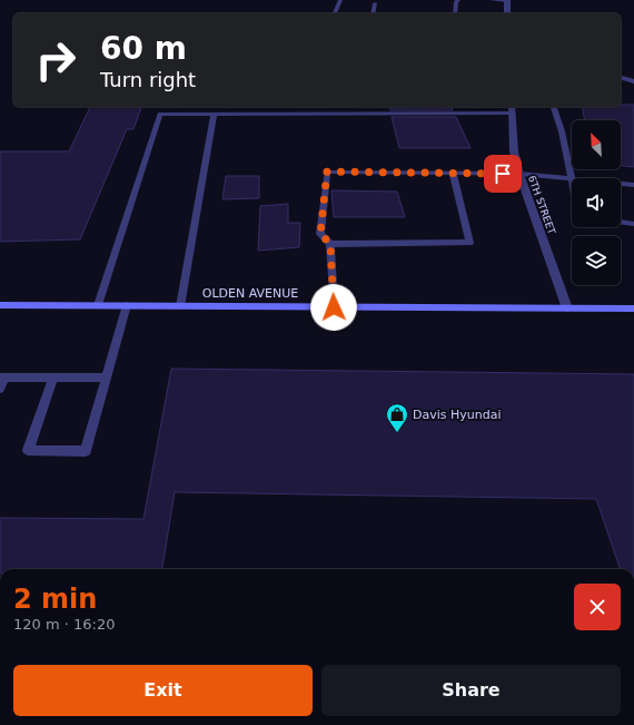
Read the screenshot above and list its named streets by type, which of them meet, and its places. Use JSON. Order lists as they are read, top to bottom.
{
  "streets": {
    "main road": ["OLDEN AVENUE"],
    "street": ["6TH STREET"]
  },
  "crossings": [
    ["6TH STREET", "OLDEN AVENUE"]
  ],
  "places": {
    "shop": ["Davis Hyundai"]
  },
  "north": "top left",
  "page": {
    "turn": ["60 m", "Turn right"],
    "heading": ["2 min", "120 m · 16:20"],
    "buttons": ["Exit", "Share"]
  }
}
